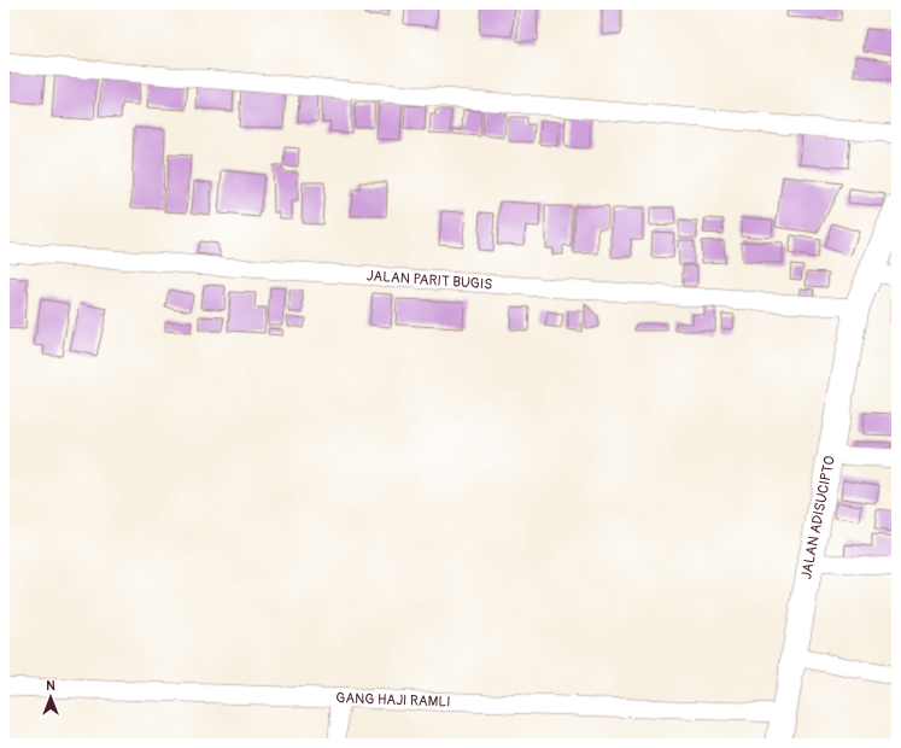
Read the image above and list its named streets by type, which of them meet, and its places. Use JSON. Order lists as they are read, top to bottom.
{
  "streets": {
    "main road": ["JALAN ADISUCIPTO"],
    "street": ["JALAN PARIT BUGIS", "GANG HAJI RAMLI"]
  },
  "crossings": [
    ["JALAN PARIT BUGIS", "JALAN ADISUCIPTO"],
    ["JALAN ADISUCIPTO", "GANG HAJI RAMLI"]
  ],
  "north": "top"
}
